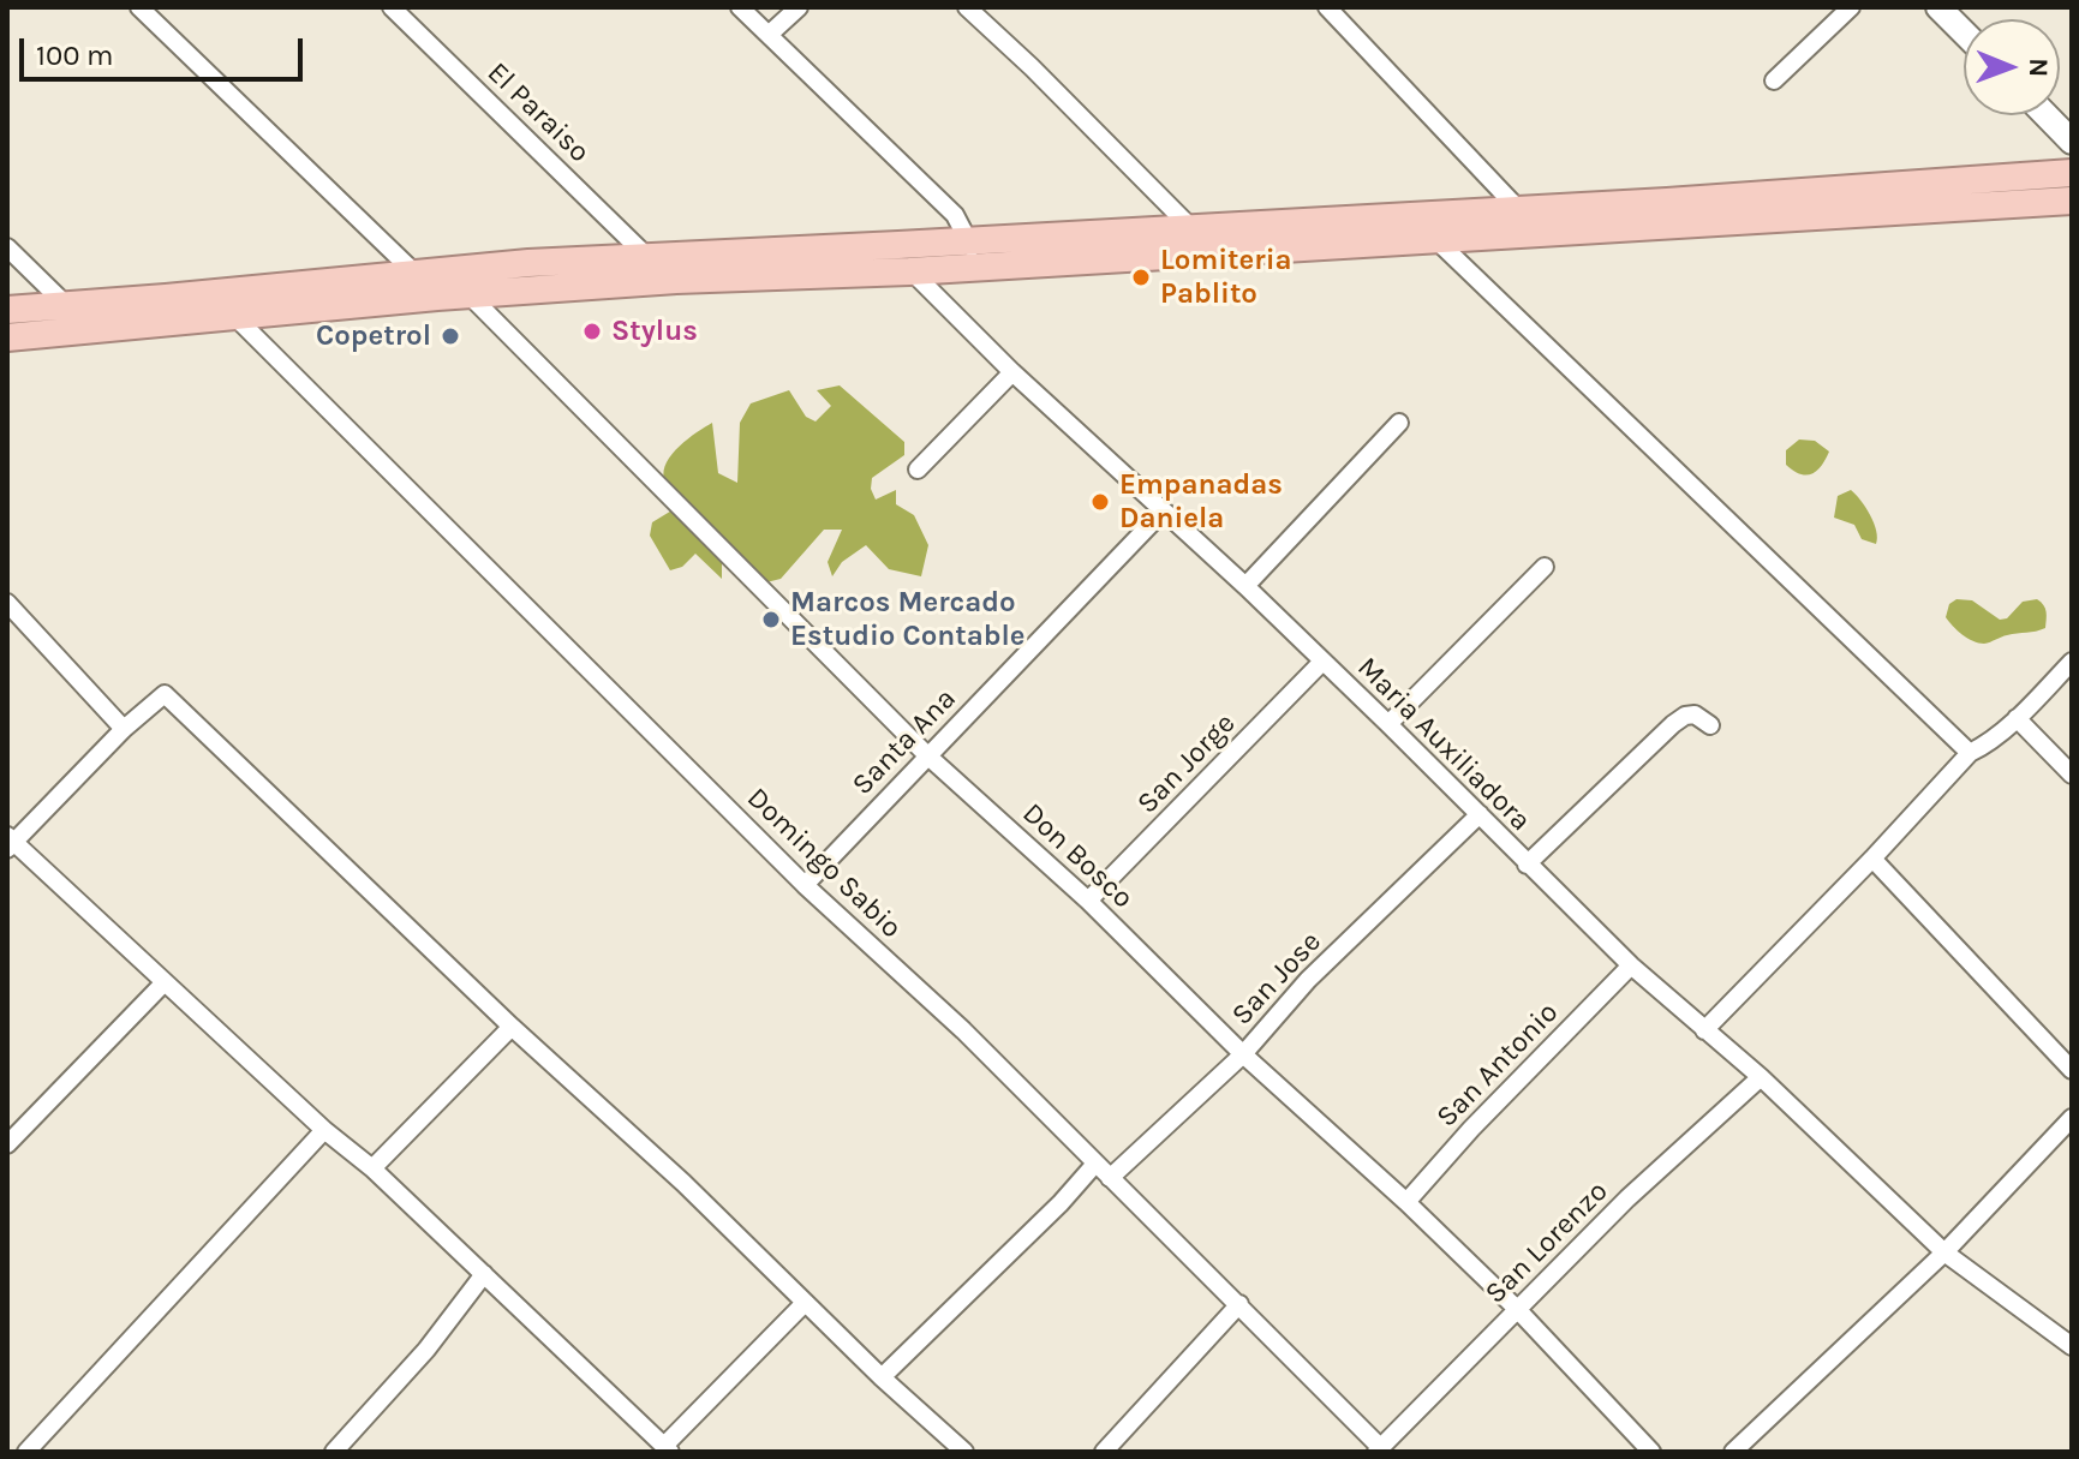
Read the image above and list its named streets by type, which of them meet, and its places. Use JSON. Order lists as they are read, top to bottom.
{
  "streets": {
    "street": [
      "El Paraiso",
      "Santa Ana",
      "Maria Auxiliadora",
      "San Jorge",
      "Don Bosco",
      "Domingo Sabio",
      "San Jose",
      "San Antonio",
      "San Lorenzo"
    ]
  },
  "crossings": [
    ["Santa Ana", "Maria Auxiliadora"],
    ["Santa Ana", "Don Bosco"],
    ["Santa Ana", "Domingo Sabio"],
    ["Maria Auxiliadora", "San Jorge"],
    ["Maria Auxiliadora", "San Jose"],
    ["Maria Auxiliadora", "San Antonio"],
    ["Maria Auxiliadora", "San Lorenzo"],
    ["San Jorge", "Don Bosco"],
    ["Don Bosco", "San Jose"],
    ["Don Bosco", "San Antonio"],
    ["Don Bosco", "San Lorenzo"],
    ["Domingo Sabio", "San Jose"],
    ["Domingo Sabio", "San Lorenzo"]
  ],
  "places": [
    "Lomiteria Pablito",
    "Stylus",
    "Copetrol",
    "Empanadas Daniela",
    "Marcos Mercado Estudio Contable"
  ],
  "scale_bar": "100 m",
  "north": "right"
}
